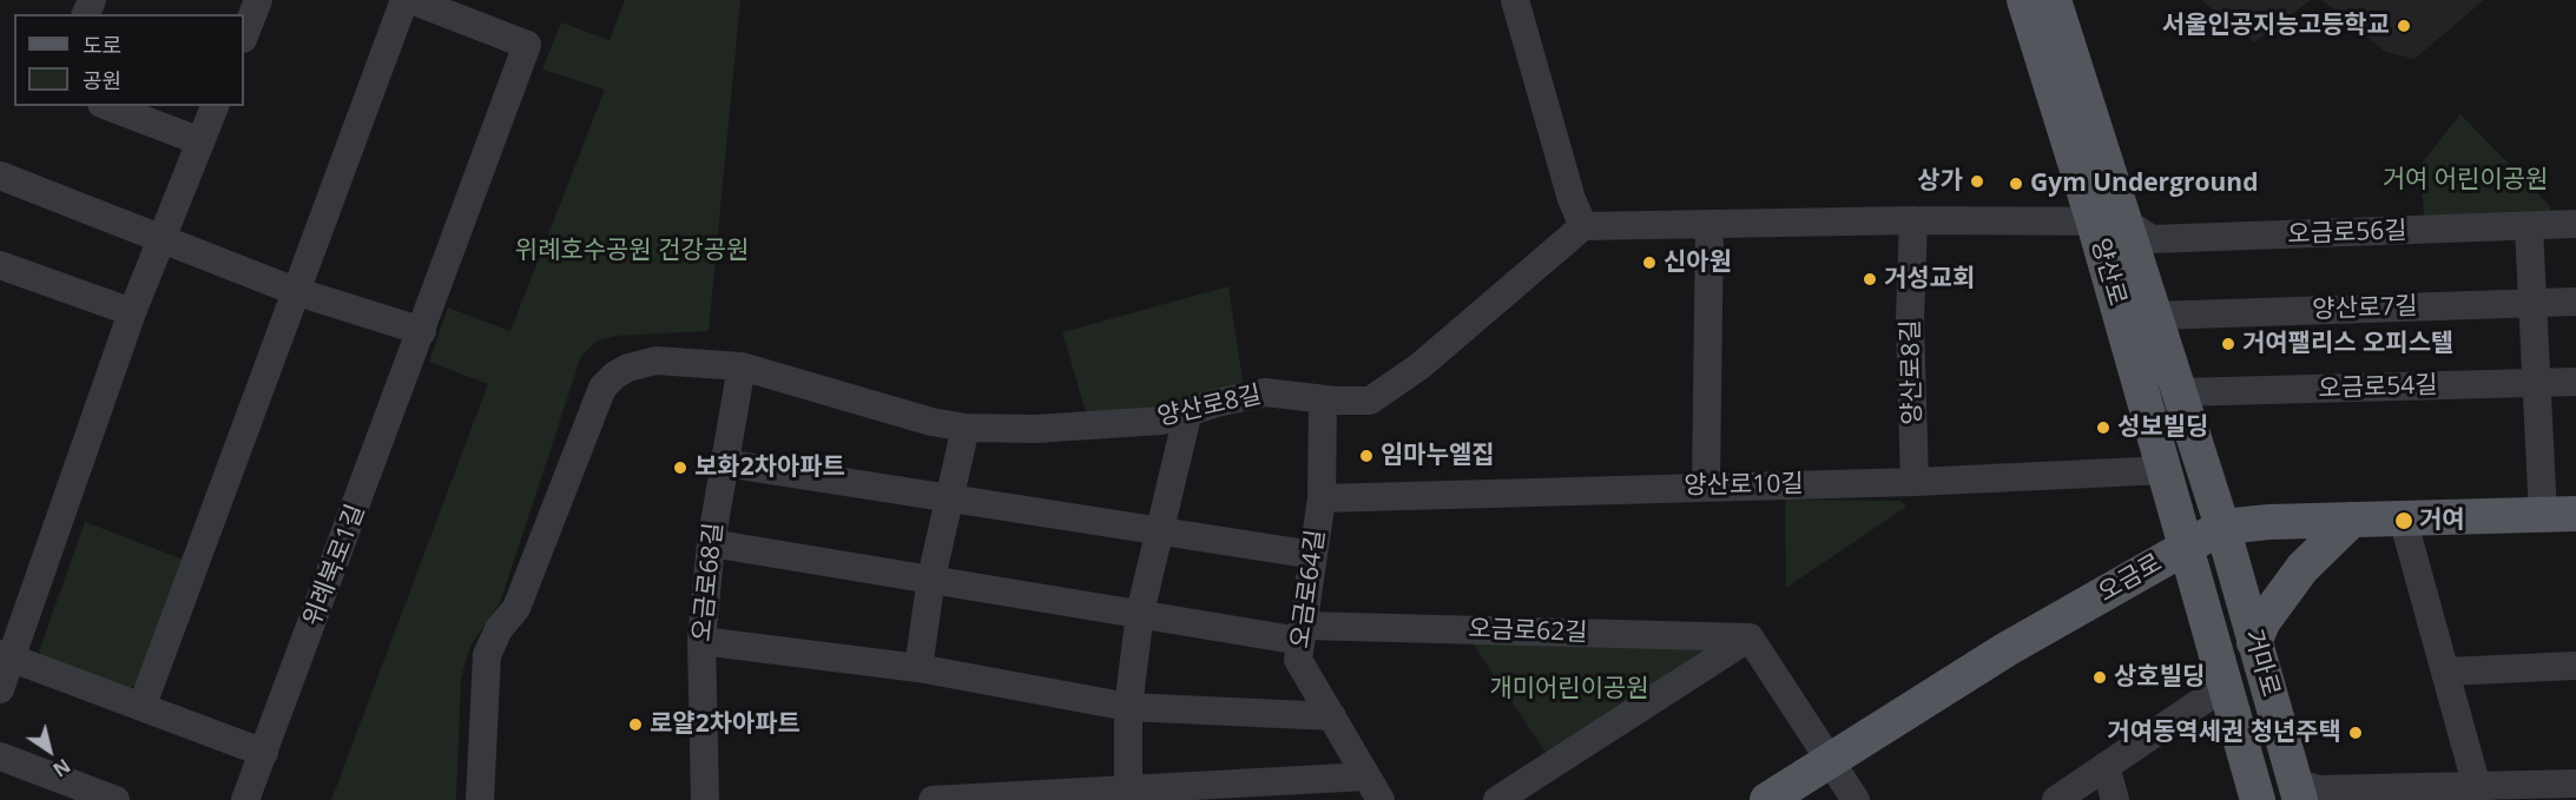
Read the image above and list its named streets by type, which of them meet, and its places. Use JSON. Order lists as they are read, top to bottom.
{
  "streets": {
    "main road": ["양산로", "오금로", "거마로"],
    "street": [
      "오금로56길",
      "양산로7길",
      "양산로8길",
      "오금로54길",
      "양산로10길",
      "위례북로1길",
      "오금로68길",
      "오금로64길",
      "오금로62길"
    ]
  },
  "crossings": [
    ["오금로56길", "양산로"],
    ["오금로56길", "오금로"],
    ["양산로", "양산로7길"],
    ["양산로", "오금로54길"],
    ["양산로", "양산로10길"],
    ["양산로", "오금로"],
    ["양산로", "거마로"],
    ["양산로7길", "오금로"],
    ["양산로8길", "양산로10길"],
    ["양산로8길", "오금로68길"],
    ["양산로8길", "오금로64길"],
    ["오금로54길", "오금로"],
    ["양산로10길", "오금로64길"],
    ["오금로", "거마로"],
    ["오금로68길", "오금로62길"],
    ["오금로64길", "오금로62길"]
  ],
  "parks": ["거여 어린이공원", "위례호수공원 건강공원", "개미어린이공원"],
  "places": [
    "서울인공지능고등학교",
    "상가",
    "Gym Underground",
    "신아원",
    "거성교회",
    "거여팰리스 오피스텔",
    "성보빌딩",
    "임마누엘집",
    "보화2차아파트",
    "거여",
    "상호빌딩",
    "로얄2차아파트",
    "거여동역세권 청년주택"
  ],
  "legend": ["도로", "공원"],
  "north": "bottom right"
}
